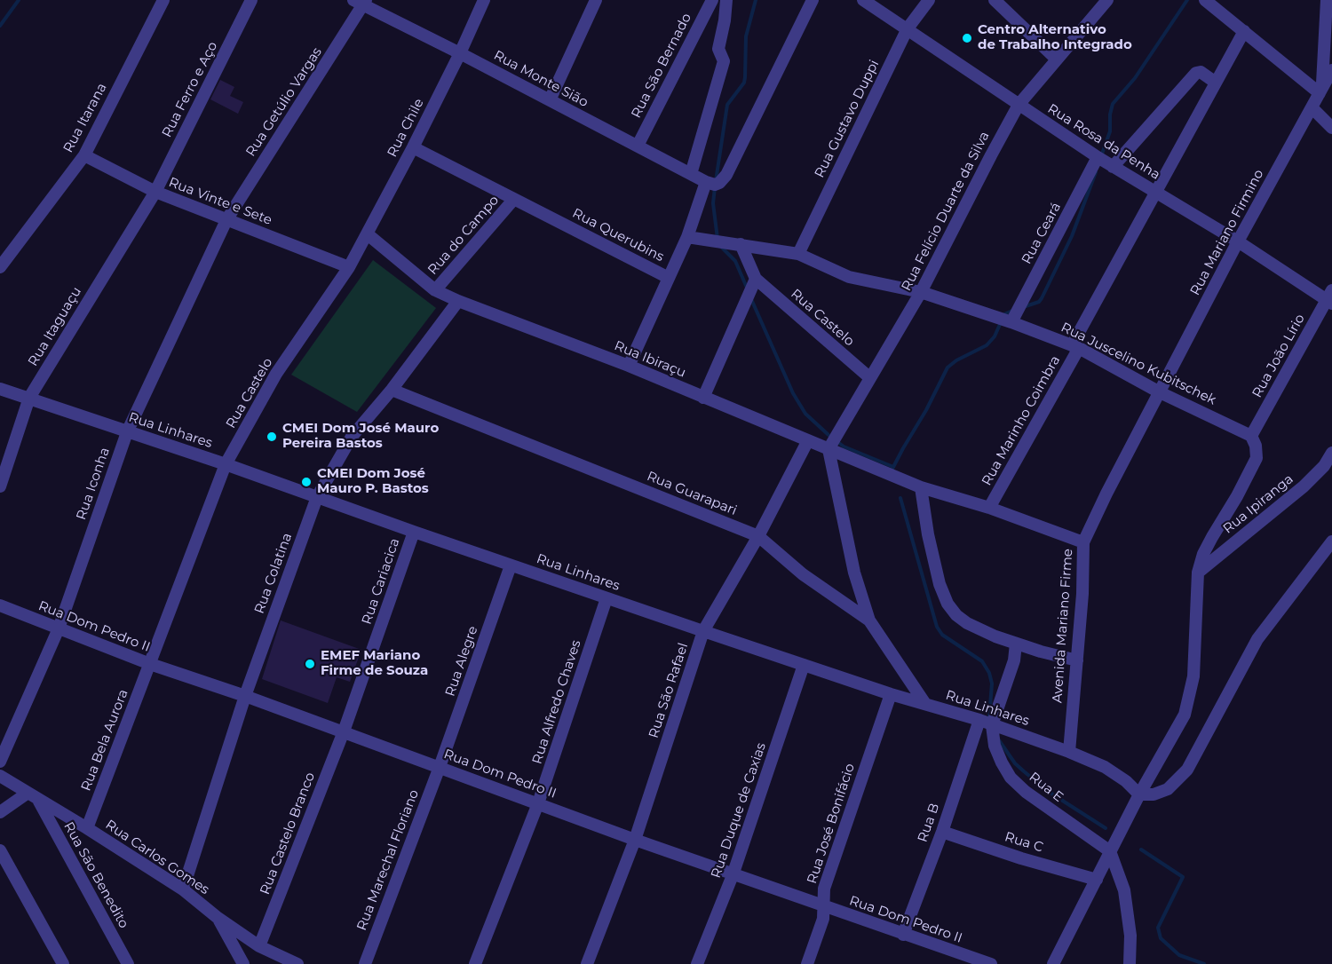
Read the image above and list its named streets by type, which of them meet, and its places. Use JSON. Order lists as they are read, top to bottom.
{
  "streets": {
    "street": [
      "Rua São Bernado",
      "Rua Monte Sião",
      "Rua Ferro e Aço",
      "Rua Getúlio Vargas",
      "Rua Itarana",
      "Rua Gustavo Duppi",
      "Rua Chile",
      "Rua Rosa da Penha",
      "Rua Vinte e Sete",
      "Rua Felício Duarte da Silva",
      "Rua Mariano Firmino",
      "Rua Ceará",
      "Rua do Campo",
      "Rua Querubins",
      "Rua Castelo",
      "Rua Itaguaçu",
      "Rua João Lírio",
      "Rua Ibiraçu",
      "Rua Juscelino Kubitschek",
      "Rua Marinho Coimbra",
      "Rua Linhares",
      "Rua Iconha",
      "Rua Guarapari",
      "Rua Ipiranga",
      "Rua Colatina",
      "Rua Cariacica",
      "Avenida Mariano Firme",
      "Rua Dom Pedro II",
      "Rua Alegre",
      "Rua São Rafael",
      "Rua Alfredo Chaves",
      "Rua Bela Aurora",
      "Rua E",
      "Rua Duque de Caxias",
      "Rua B",
      "Rua José Bonifácio",
      "Rua Castelo Branco",
      "Rua C",
      "Rua Carlos Gomes",
      "Rua Marechal Floriano",
      "Rua São Benedito"
    ]
  },
  "crossings": [
    ["Rua São Bernado", "Rua Monte Sião"],
    ["Rua Monte Sião", "Rua Getúlio Vargas"],
    ["Rua Monte Sião", "Rua Chile"],
    ["Rua Monte Sião", "Rua Querubins"],
    ["Rua Ferro e Aço", "Rua Vinte e Sete"],
    ["Rua Ferro e Aço", "Rua Itaguaçu"],
    ["Rua Getúlio Vargas", "Rua Vinte e Sete"],
    ["Rua Getúlio Vargas", "Rua Iconha"],
    ["Rua Itarana", "Rua Vinte e Sete"],
    ["Rua Gustavo Duppi", "Rua Rosa da Penha"],
    ["Rua Gustavo Duppi", "Rua Juscelino Kubitschek"],
    ["Rua Chile", "Rua Vinte e Sete"],
    ["Rua Chile", "Rua Querubins"],
    ["Rua Chile", "Rua Castelo"],
    ["Rua Rosa da Penha", "Rua Felício Duarte da Silva"],
    ["Rua Rosa da Penha", "Rua Mariano Firmino"],
    ["Rua Rosa da Penha", "Rua Ceará"],
    ["Rua Rosa da Penha", "Rua João Lírio"],
    ["Rua Rosa da Penha", "Rua Marinho Coimbra"],
    ["Rua Vinte e Sete", "Rua Castelo"],
    ["Rua Vinte e Sete", "Rua Itaguaçu"],
    ["Rua Vinte e Sete", "Rua Iconha"],
    ["Rua Felício Duarte da Silva", "Rua Castelo"],
    ["Rua Felício Duarte da Silva", "Rua Ibiraçu"],
    ["Rua Felício Duarte da Silva", "Rua Juscelino Kubitschek"],
    ["Rua Mariano Firmino", "Rua Juscelino Kubitschek"],
    ["Rua Mariano Firmino", "Avenida Mariano Firme"],
    ["Rua Ceará", "Rua Juscelino Kubitschek"],
    ["Rua do Campo", "Rua Querubins"],
    ["Rua Castelo", "Rua Linhares"],
    ["Rua Castelo", "Rua Dom Pedro II"],
    ["Rua Castelo", "Rua Bela Aurora"],
    ["Rua Itaguaçu", "Rua Linhares"],
    ["Rua João Lírio", "Rua Juscelino Kubitschek"],
    ["Rua Ibiraçu", "Rua Marinho Coimbra"],
    ["Rua Ibiraçu", "Rua Colatina"],
    ["Rua Ibiraçu", "Avenida Mariano Firme"],
    ["Rua Ibiraçu", "Rua São Rafael"],
    ["Rua Juscelino Kubitschek", "Rua Marinho Coimbra"],
    ["Rua Juscelino Kubitschek", "Avenida Mariano Firme"],
    ["Rua Linhares", "Rua Iconha"],
    ["Rua Linhares", "Rua Guarapari"],
    ["Rua Linhares", "Rua Colatina"],
    ["Rua Linhares", "Rua Cariacica"],
    ["Rua Linhares", "Avenida Mariano Firme"],
    ["Rua Linhares", "Rua Alegre"],
    ["Rua Linhares", "Rua São Rafael"],
    ["Rua Linhares", "Rua Alfredo Chaves"],
    ["Rua Linhares", "Rua E"],
    ["Rua Linhares", "Rua Duque de Caxias"],
    ["Rua Linhares", "Rua B"],
    ["Rua Linhares", "Rua José Bonifácio"],
    ["Rua Iconha", "Rua Dom Pedro II"],
    ["Rua Guarapari", "Rua Colatina"],
    ["Rua Guarapari", "Rua São Rafael"],
    ["Rua Colatina", "Rua Dom Pedro II"],
    ["Rua Colatina", "Rua Carlos Gomes"],
    ["Rua Cariacica", "Rua Dom Pedro II"],
    ["Rua Cariacica", "Rua Castelo Branco"],
    ["Rua Dom Pedro II", "Rua Alegre"],
    ["Rua Dom Pedro II", "Rua São Rafael"],
    ["Rua Dom Pedro II", "Rua Alfredo Chaves"],
    ["Rua Dom Pedro II", "Rua Bela Aurora"],
    ["Rua Dom Pedro II", "Rua Duque de Caxias"],
    ["Rua Dom Pedro II", "Rua B"],
    ["Rua Dom Pedro II", "Rua José Bonifácio"],
    ["Rua Dom Pedro II", "Rua Castelo Branco"],
    ["Rua Dom Pedro II", "Rua Marechal Floriano"],
    ["Rua Alegre", "Rua Marechal Floriano"],
    ["Rua Bela Aurora", "Rua Carlos Gomes"],
    ["Rua B", "Rua C"],
    ["Rua Castelo Branco", "Rua Carlos Gomes"],
    ["Rua Carlos Gomes", "Rua São Benedito"]
  ],
  "places": [
    "Centro Alternativo de Trabalho Integrado",
    "CMEI Dom José Mauro Pereira Bastos",
    "CMEI Dom José Mauro P. Bastos",
    "EMEF Mariano Firme de Souza"
  ]
}
